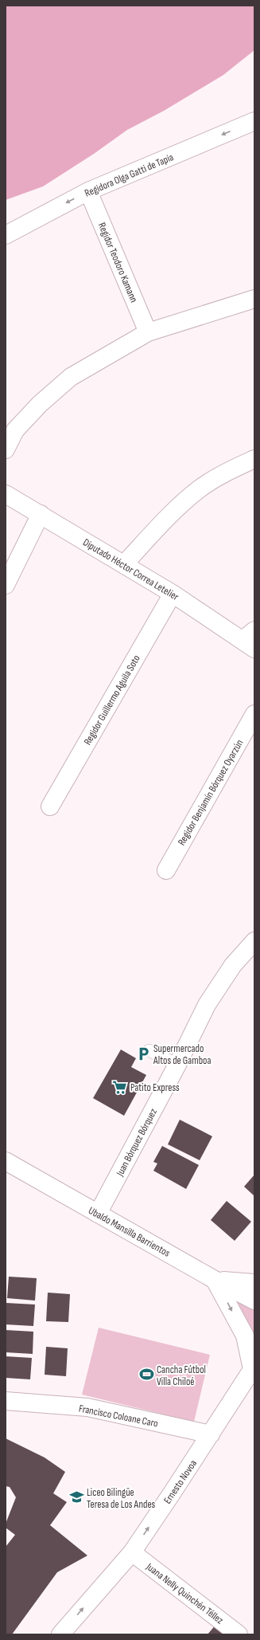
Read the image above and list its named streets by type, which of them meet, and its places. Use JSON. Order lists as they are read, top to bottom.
{
  "streets": {
    "street": [
      "Regidora Olga Gatti de Tapia",
      "Regidor Teodoro Kamann",
      "Diputado Héctor Correa Letelier",
      "Regidor Guillermo Aguila Soto",
      "Regidor Benjamín Bórquez Oyarzún",
      "Juan Bórquez Bórquez",
      "Ubaldo Mansilla Barrientos",
      "Francisco Coloane Caro",
      "Ernesto Novoa",
      "Juana Nelly Quinchén Téllez"
    ]
  },
  "crossings": [
    ["Regidora Olga Gatti de Tapia", "Regidor Teodoro Kamann"],
    ["Diputado Héctor Correa Letelier", "Regidor Guillermo Aguila Soto"],
    ["Juan Bórquez Bórquez", "Ubaldo Mansilla Barrientos"],
    ["Francisco Coloane Caro", "Ernesto Novoa"],
    ["Ernesto Novoa", "Juana Nelly Quinchén Téllez"]
  ],
  "one_way": ["Ernesto Novoa"],
  "places": {
    "parking": ["Supermercado Altos de Gamboa"],
    "supermarket": ["Patito Express"],
    "sports": ["Cancha Fútbol Villa Chiloé"],
    "school or university": ["Liceo Bilingüe Teresa de Los Andes"]
  }
}
